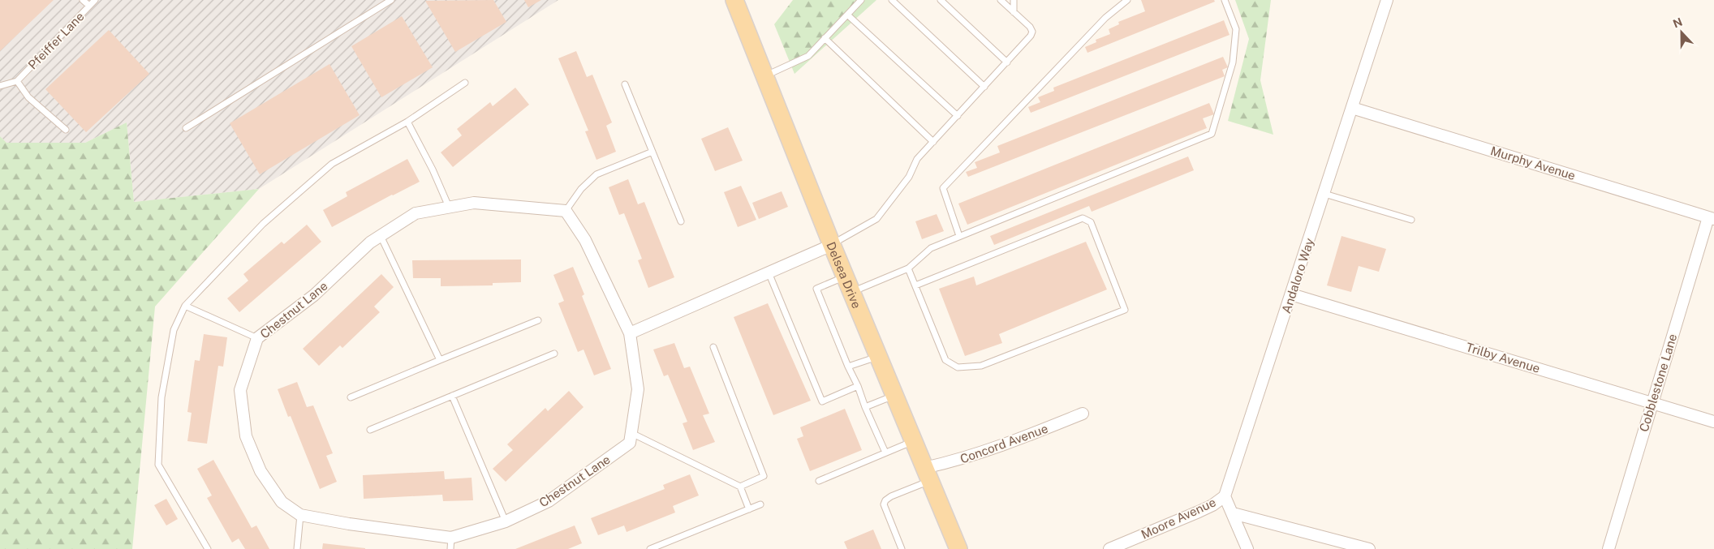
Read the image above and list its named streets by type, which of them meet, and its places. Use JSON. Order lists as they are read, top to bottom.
{
  "streets": {
    "main road": ["Delsea Drive"],
    "street": [
      "Murphy Avenue",
      "Andaloro Way",
      "Chestnut Lane",
      "Trilby Avenue",
      "Cobblestone Lane",
      "Concord Avenue",
      "Moore Avenue"
    ],
    "lane": ["Pfeiffer Lane"]
  },
  "crossings": [
    ["Murphy Avenue", "Andaloro Way"],
    ["Murphy Avenue", "Cobblestone Lane"],
    ["Delsea Drive", "Concord Avenue"],
    ["Andaloro Way", "Trilby Avenue"],
    ["Andaloro Way", "Moore Avenue"],
    ["Trilby Avenue", "Cobblestone Lane"]
  ],
  "north": "top"
}
